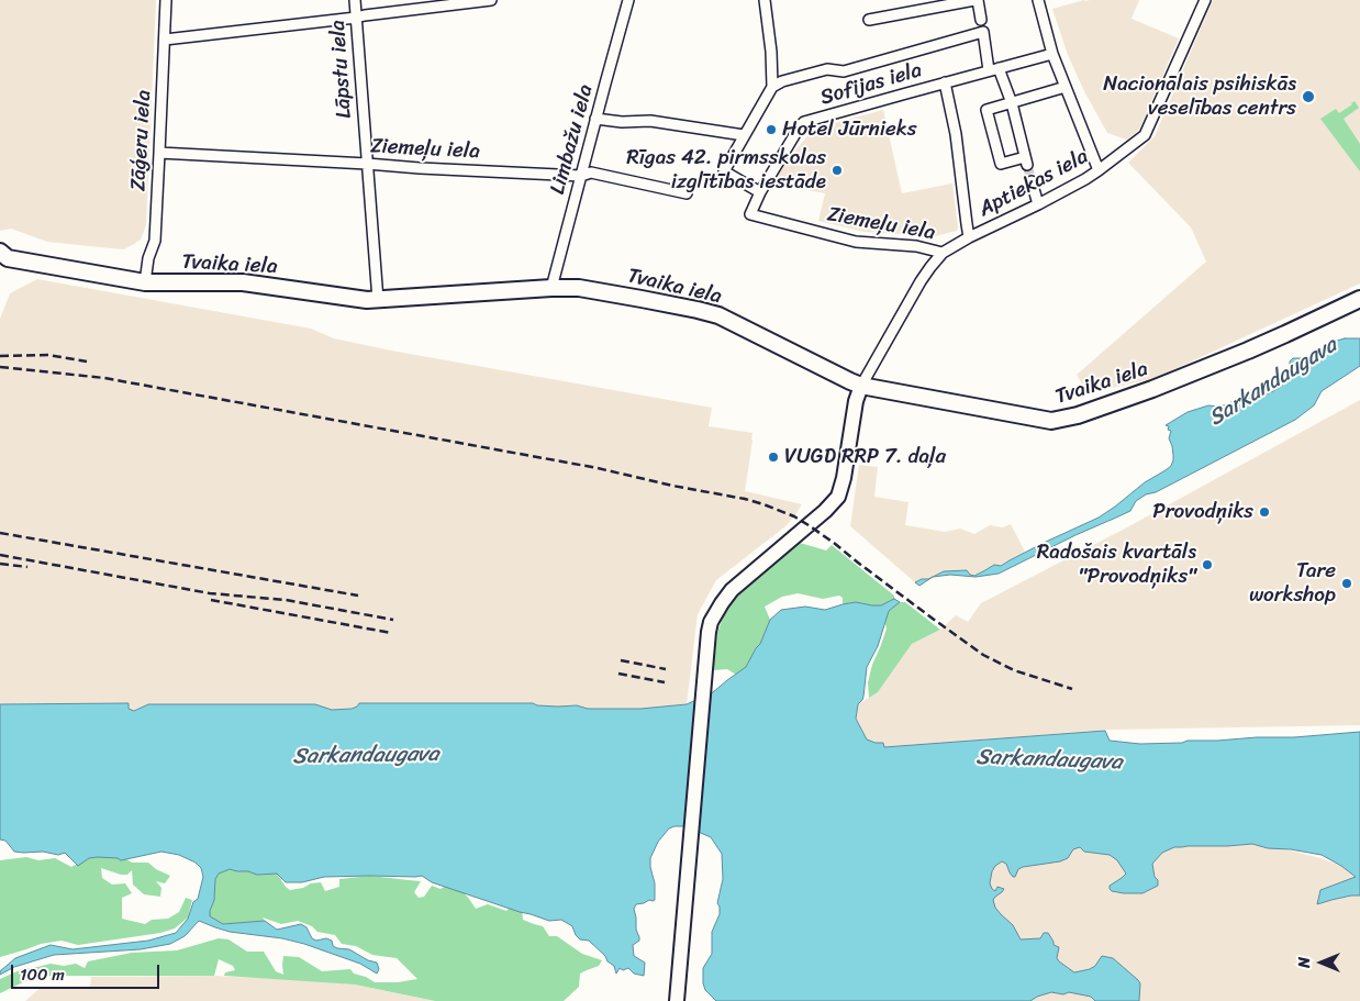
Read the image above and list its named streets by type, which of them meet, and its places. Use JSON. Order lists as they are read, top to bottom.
{
  "streets": {
    "main road": ["Tvaika iela"],
    "street": [
      "Lāpstu iela",
      "Sofijas iela",
      "Limbažu iela",
      "Zāģeru iela",
      "Ziemeļu iela",
      "Aptiekas iela"
    ]
  },
  "crossings": [
    ["Lāpstu iela", "Ziemeļu iela"],
    ["Lāpstu iela", "Tvaika iela"],
    ["Sofijas iela", "Ziemeļu iela"],
    ["Limbažu iela", "Ziemeļu iela"],
    ["Limbažu iela", "Tvaika iela"],
    ["Zāģeru iela", "Ziemeļu iela"],
    ["Zāģeru iela", "Tvaika iela"],
    ["Ziemeļu iela", "Aptiekas iela"],
    ["Aptiekas iela", "Tvaika iela"]
  ],
  "water": ["Sarkandaugava"],
  "places": [
    "Nacionālais psihiskās veselības centrs",
    "Hotel Jūrnieks",
    "Rīgas 42. pirmsskolas izglītības iestāde",
    "VUGD RRP 7. daļa",
    "Provodņiks",
    "Radošais kvartāls \"Provodņiks\"",
    "Tare workshop"
  ],
  "scale_bar": "100 m",
  "north": "left"
}
